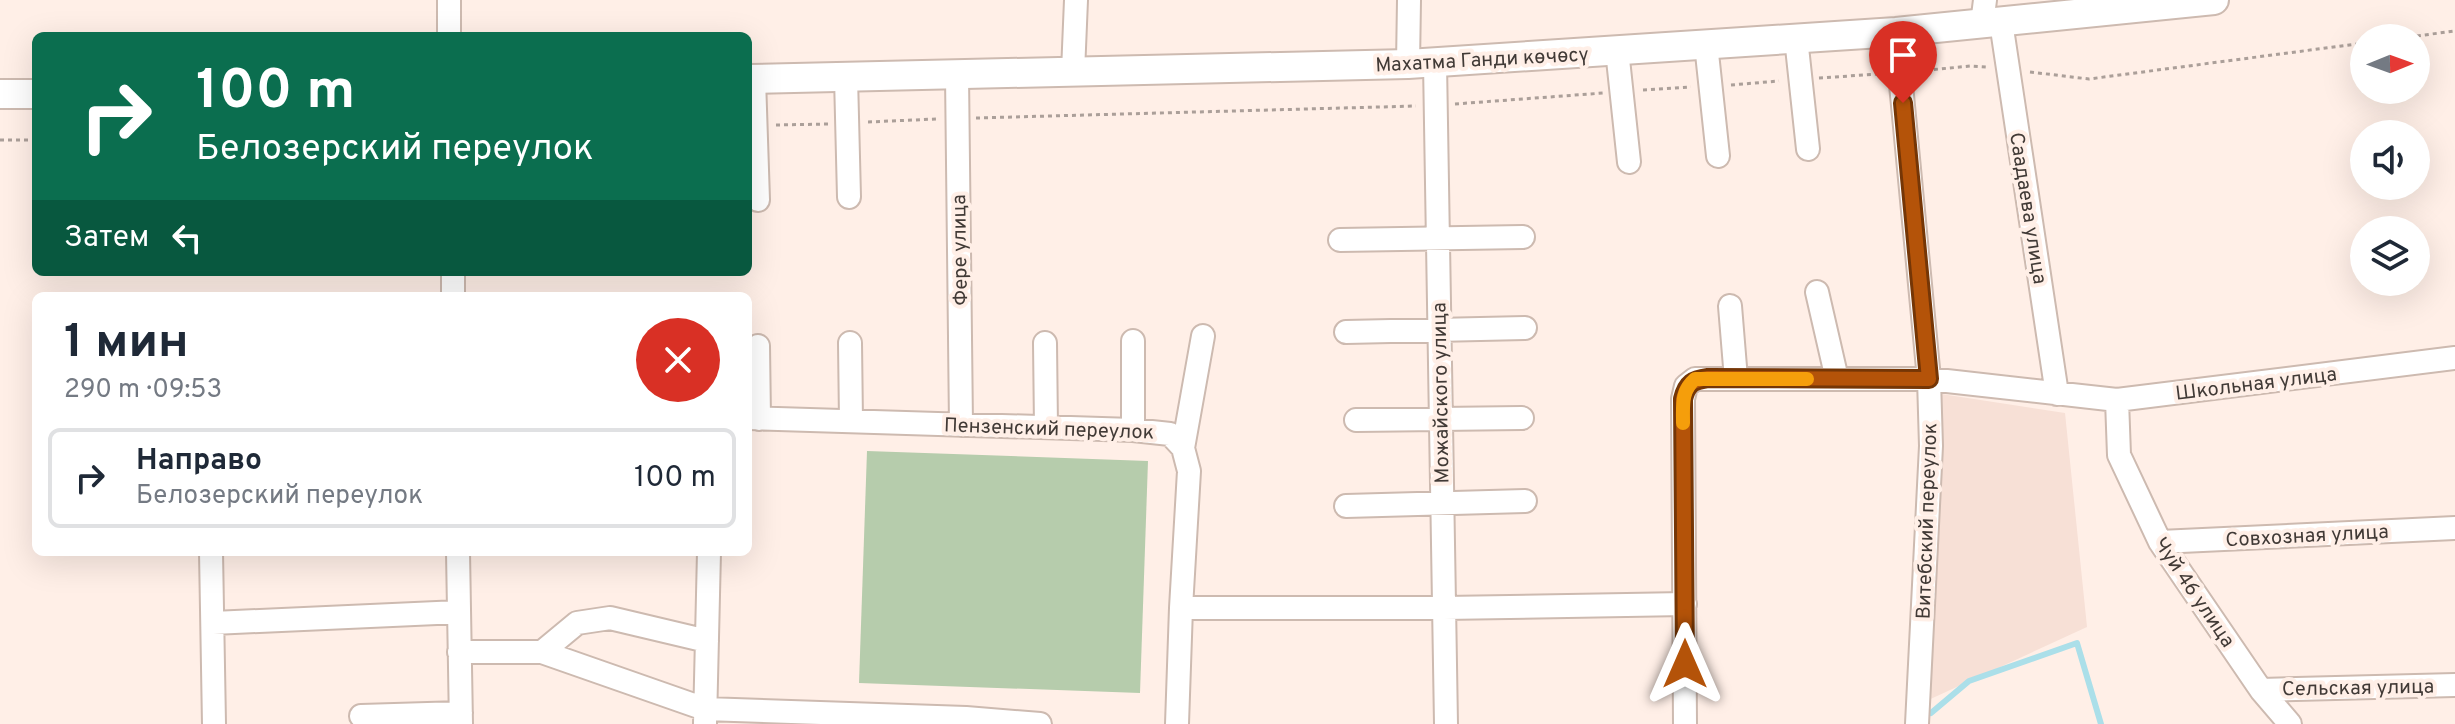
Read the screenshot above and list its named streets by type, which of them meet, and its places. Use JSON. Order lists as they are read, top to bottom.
{
  "streets": {
    "main road": ["Махатма Ганди көчөсү"],
    "street": [
      "Саадаева улица",
      "Фере улица",
      "Школьная улица",
      "Можайского улица",
      "Пензенский переулок",
      "Витебский переулок",
      "Совхозная улица",
      "Чуй 46 улица",
      "Сельская улица"
    ]
  },
  "crossings": [
    ["Махатма Ганди көчөсү", "Саадаева улица"],
    ["Махатма Ганди көчөсү", "Фере улица"],
    ["Махатма Ганди көчөсү", "Можайского улица"],
    ["Махатма Ганди көчөсү", "Витебский переулок"],
    ["Саадаева улица", "Школьная улица"],
    ["Фере улица", "Пензенский переулок"],
    ["Школьная улица", "Витебский переулок"],
    ["Школьная улица", "Чуй 46 улица"],
    ["Совхозная улица", "Чуй 46 улица"],
    ["Чуй 46 улица", "Сельская улица"]
  ],
  "north": "right",
  "page": {
    "turn": ["100 m", "Белозерский переулок"],
    "then": "Затем",
    "heading": ["1 мин", "290 m · 09:53"],
    "list": [
      {
        "name": "Направо",
        "note": "Белозерский переулок",
        "value": "100 m"
      }
    ]
  }
}
